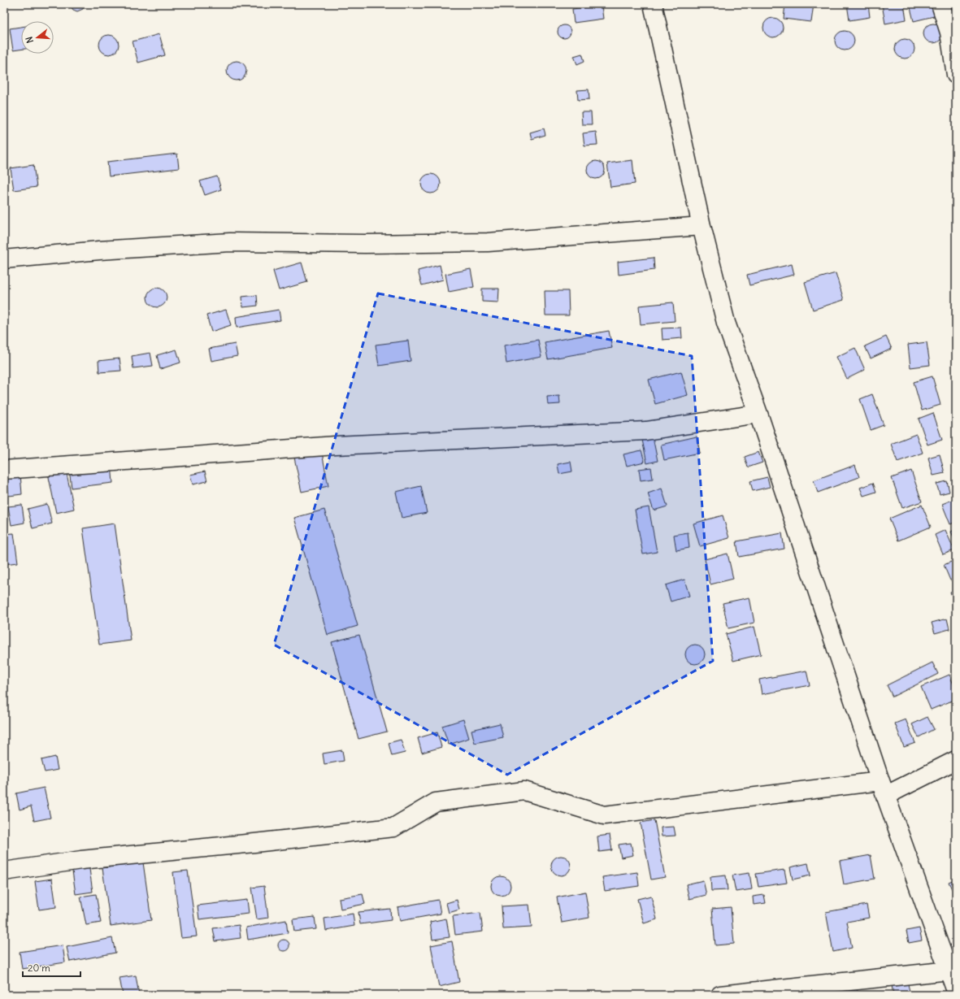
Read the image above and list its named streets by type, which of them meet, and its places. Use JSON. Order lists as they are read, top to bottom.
{
  "scale_bar": "20 m",
  "north": "left"
}
